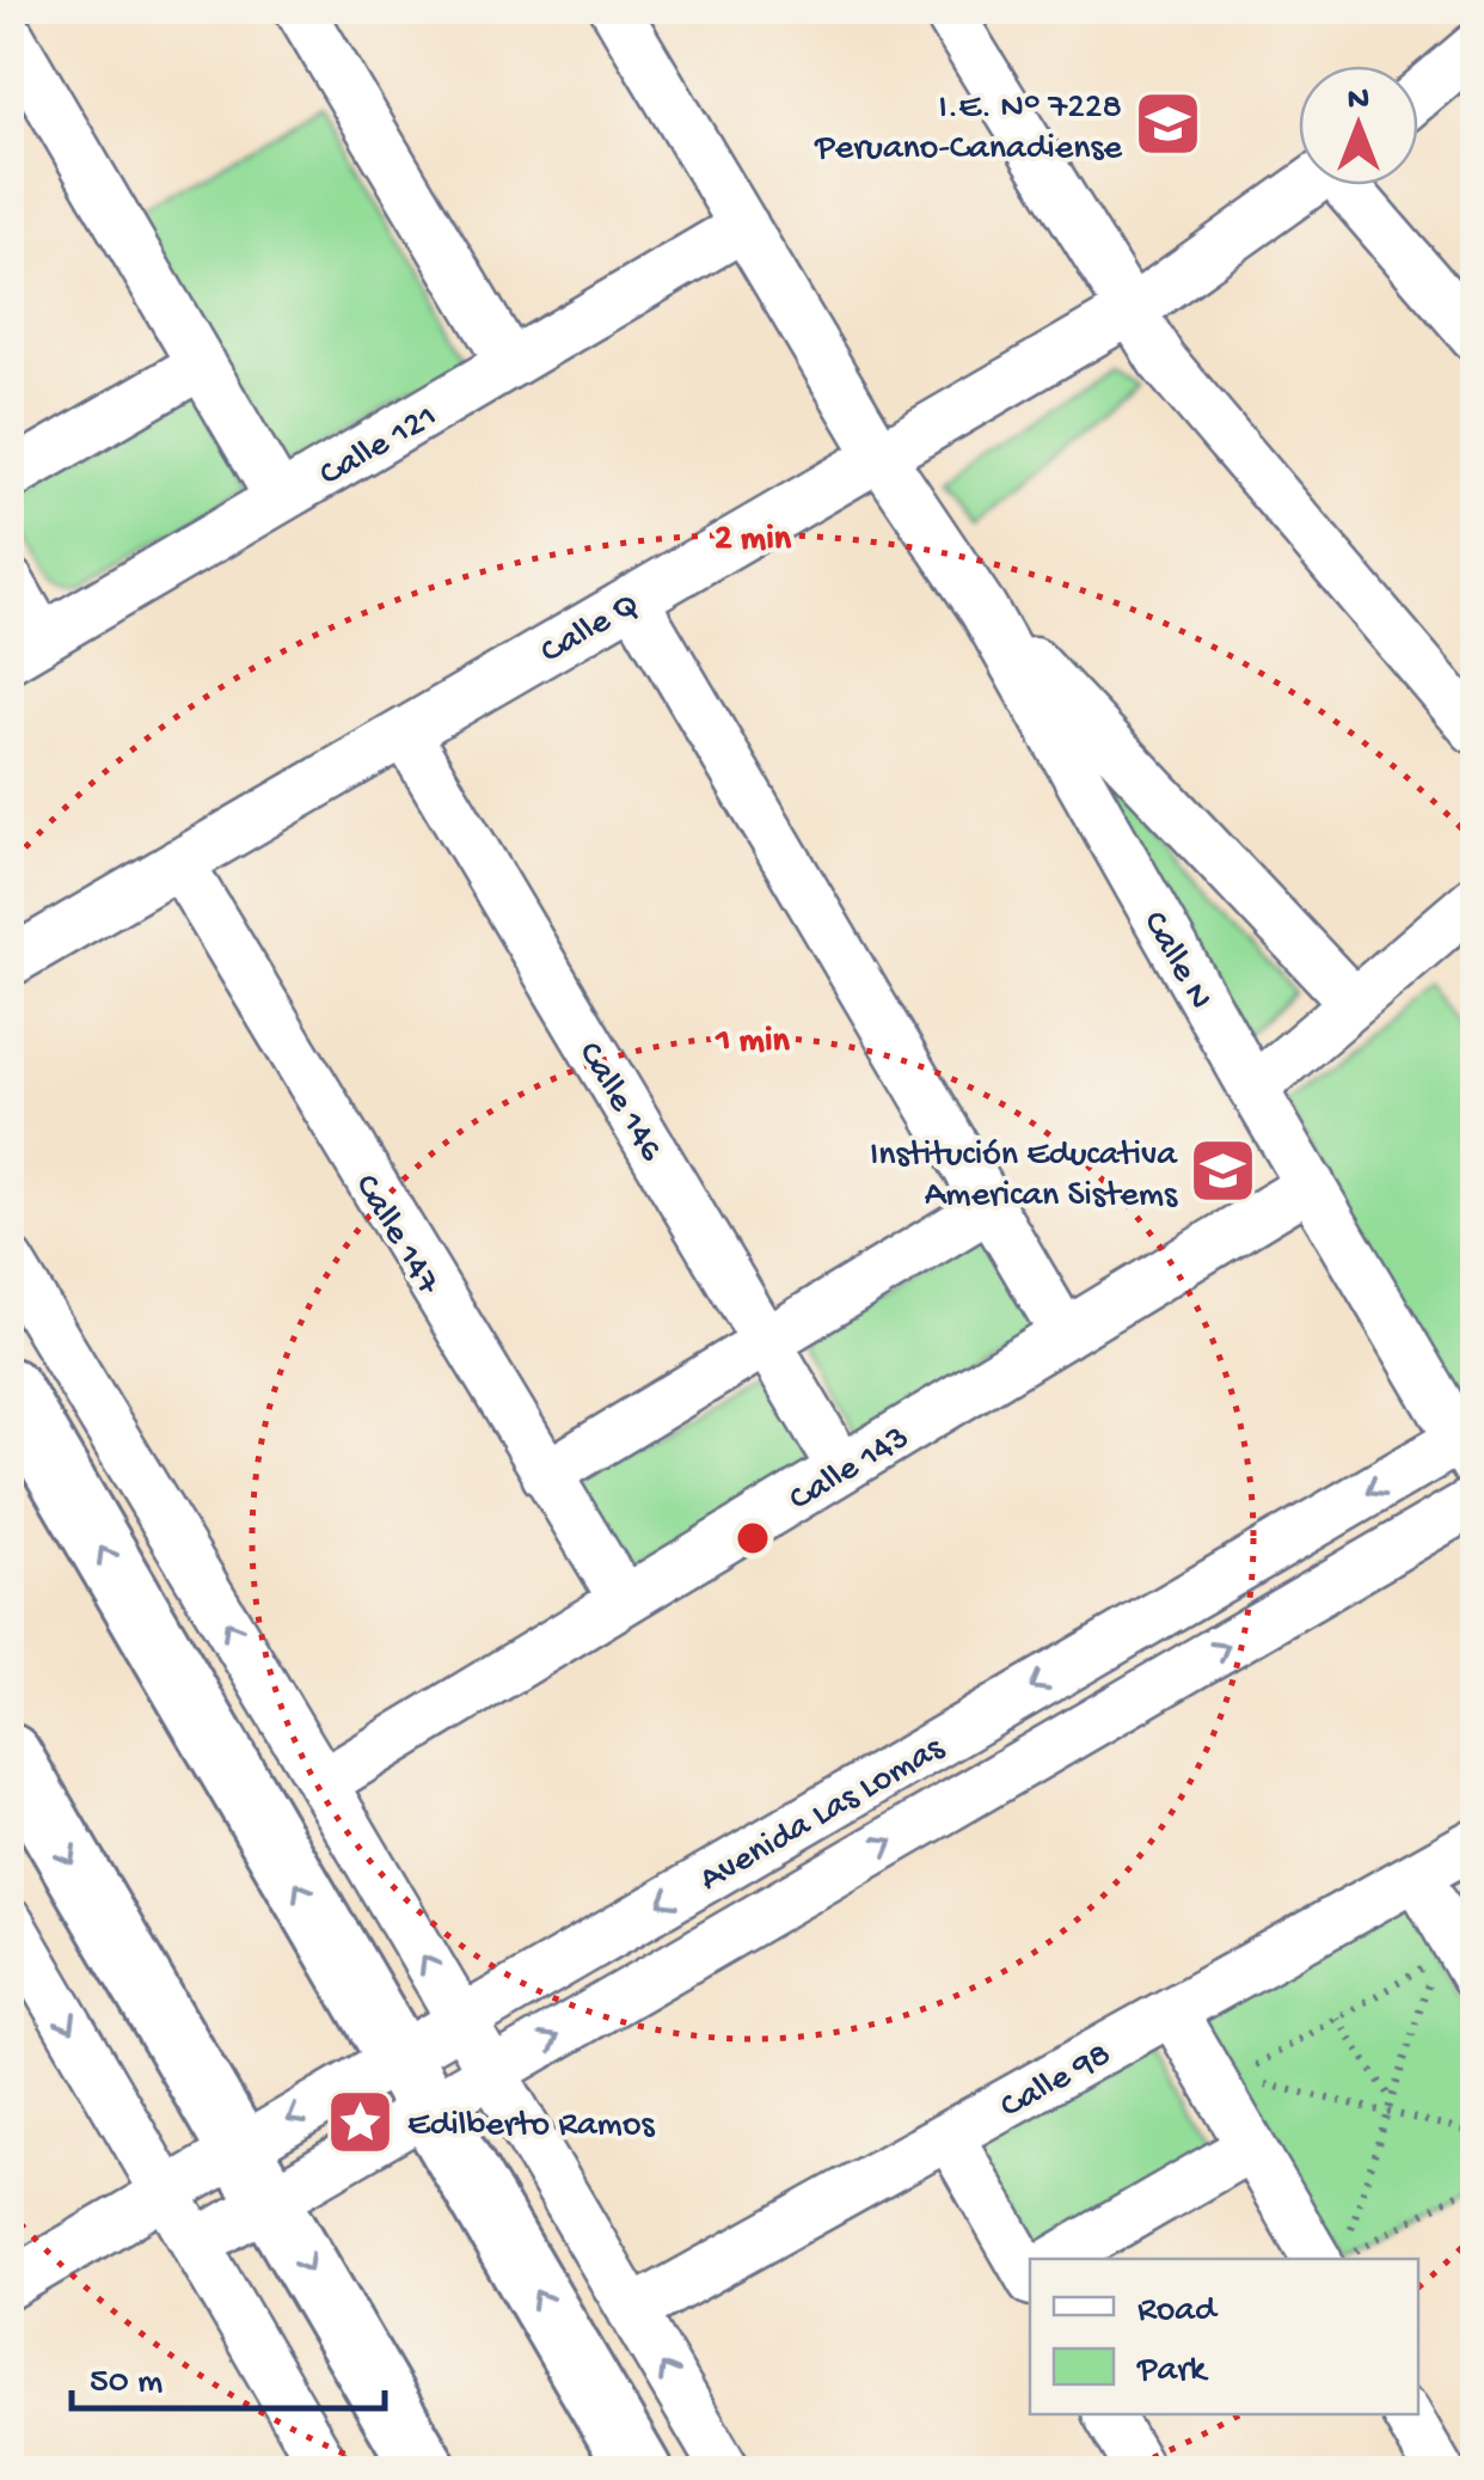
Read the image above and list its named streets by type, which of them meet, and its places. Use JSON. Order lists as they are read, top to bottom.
{
  "streets": {
    "street": [
      "Calle 121",
      "Calle Q",
      "Calle N",
      "Calle 146",
      "Calle 147",
      "Calle 143",
      "Avenida Las Lomas",
      "Calle 98"
    ]
  },
  "crossings": [
    ["Calle 121", "Calle N"],
    ["Calle Q", "Calle N"],
    ["Calle Q", "Calle 146"],
    ["Calle Q", "Calle 147"],
    ["Calle N", "Calle 143"],
    ["Calle N", "Avenida Las Lomas"],
    ["Calle 146", "Calle 143"],
    ["Calle 147", "Calle 143"]
  ],
  "places": {
    "school or university": ["I.E. N° 7228 Peruano-Canadiense", "Institución Educativa American Sistems"],
    "place": ["Edilberto Ramos"]
  },
  "legend": ["Road", "Park"],
  "scale_bar": "50 m",
  "north": "top",
  "rings": ["2 min", "1 min"]
}
